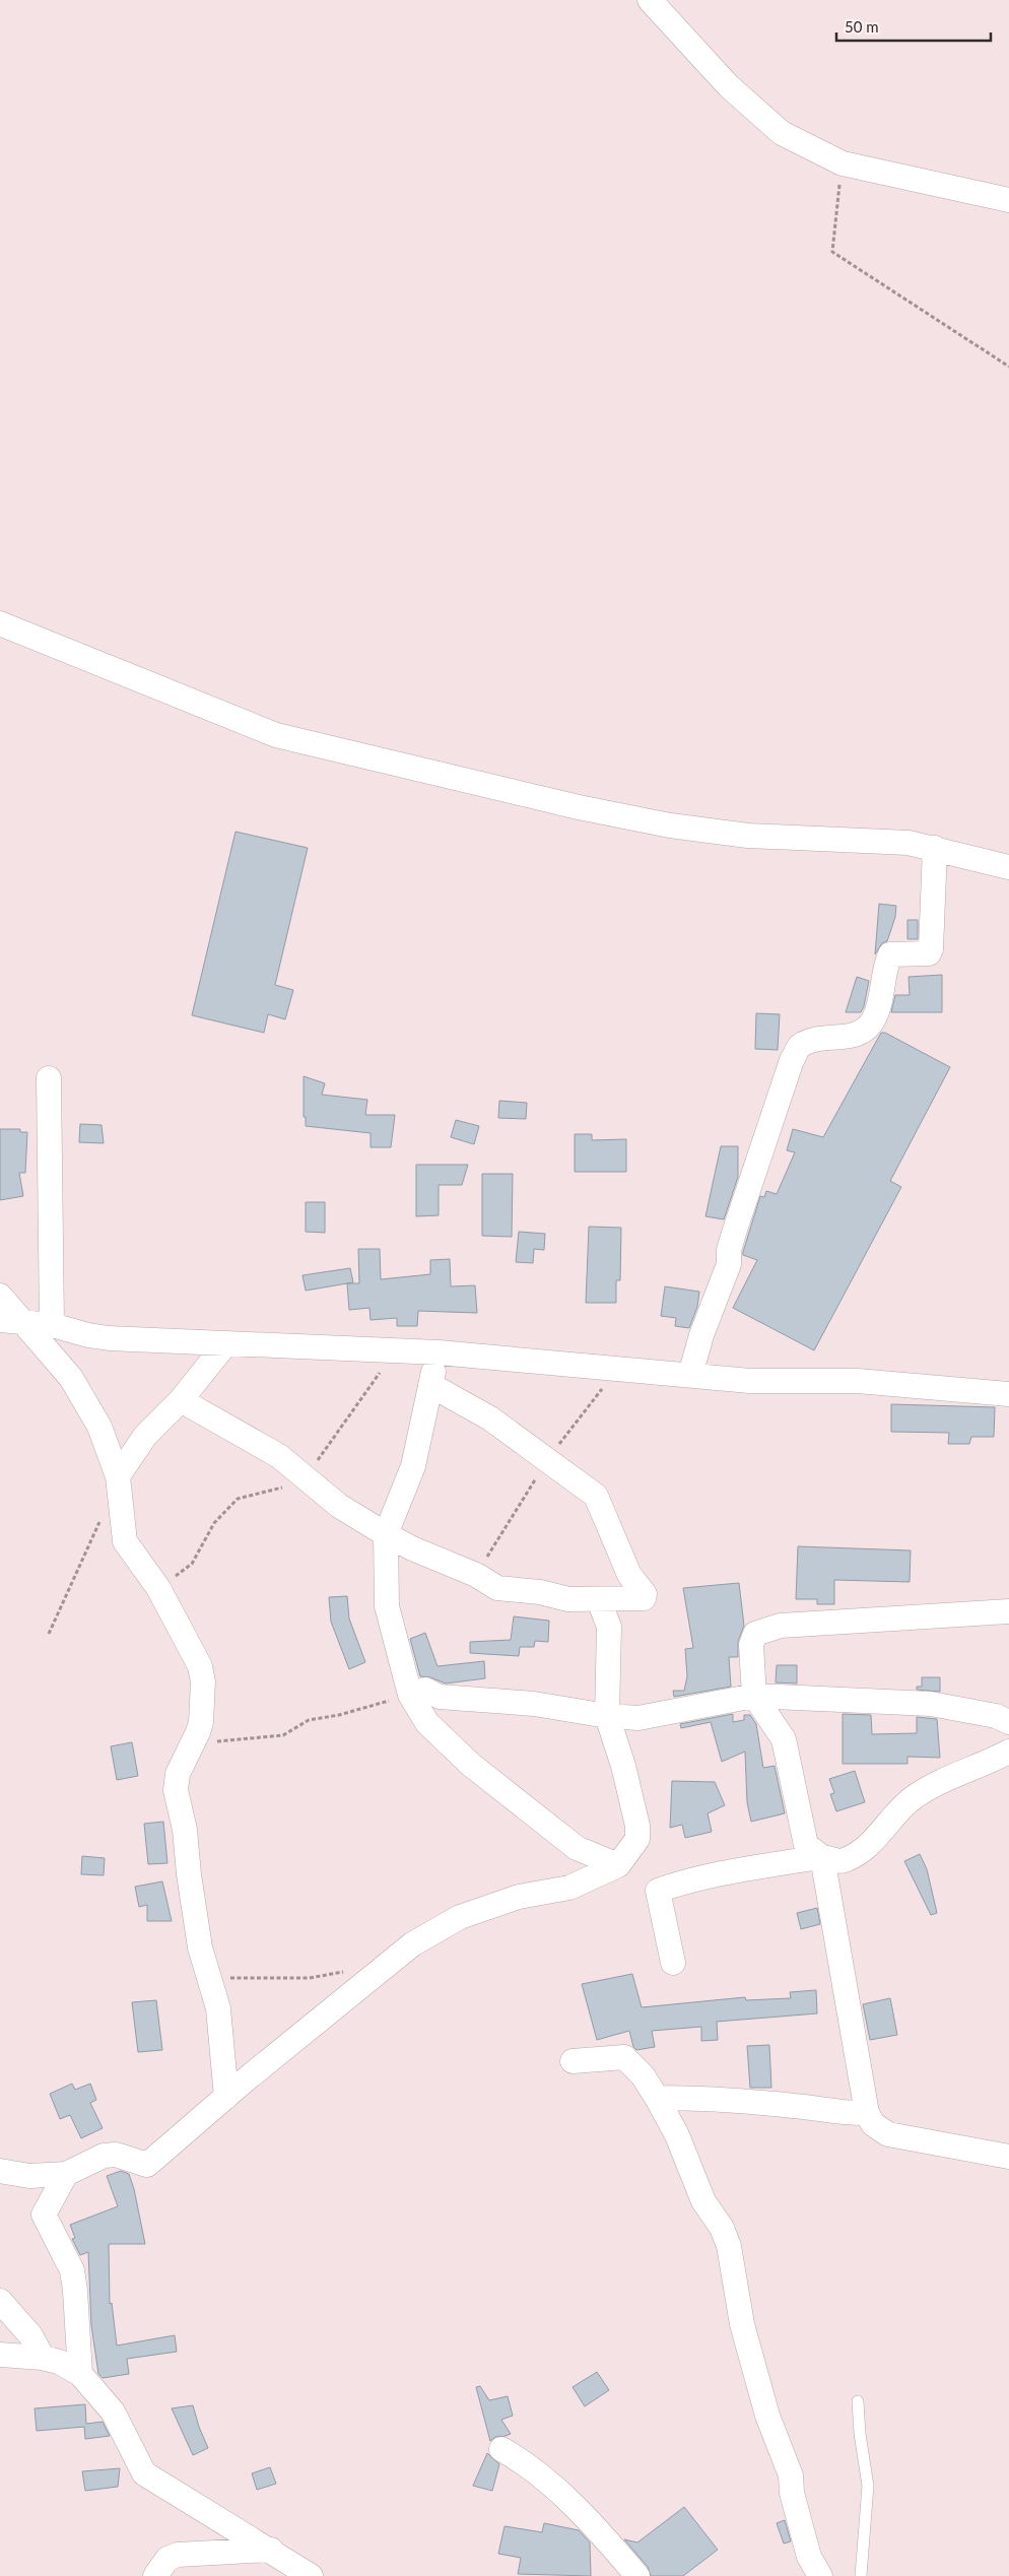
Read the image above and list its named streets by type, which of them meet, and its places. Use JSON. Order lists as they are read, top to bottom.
{
  "scale_bar": "50 m"
}
